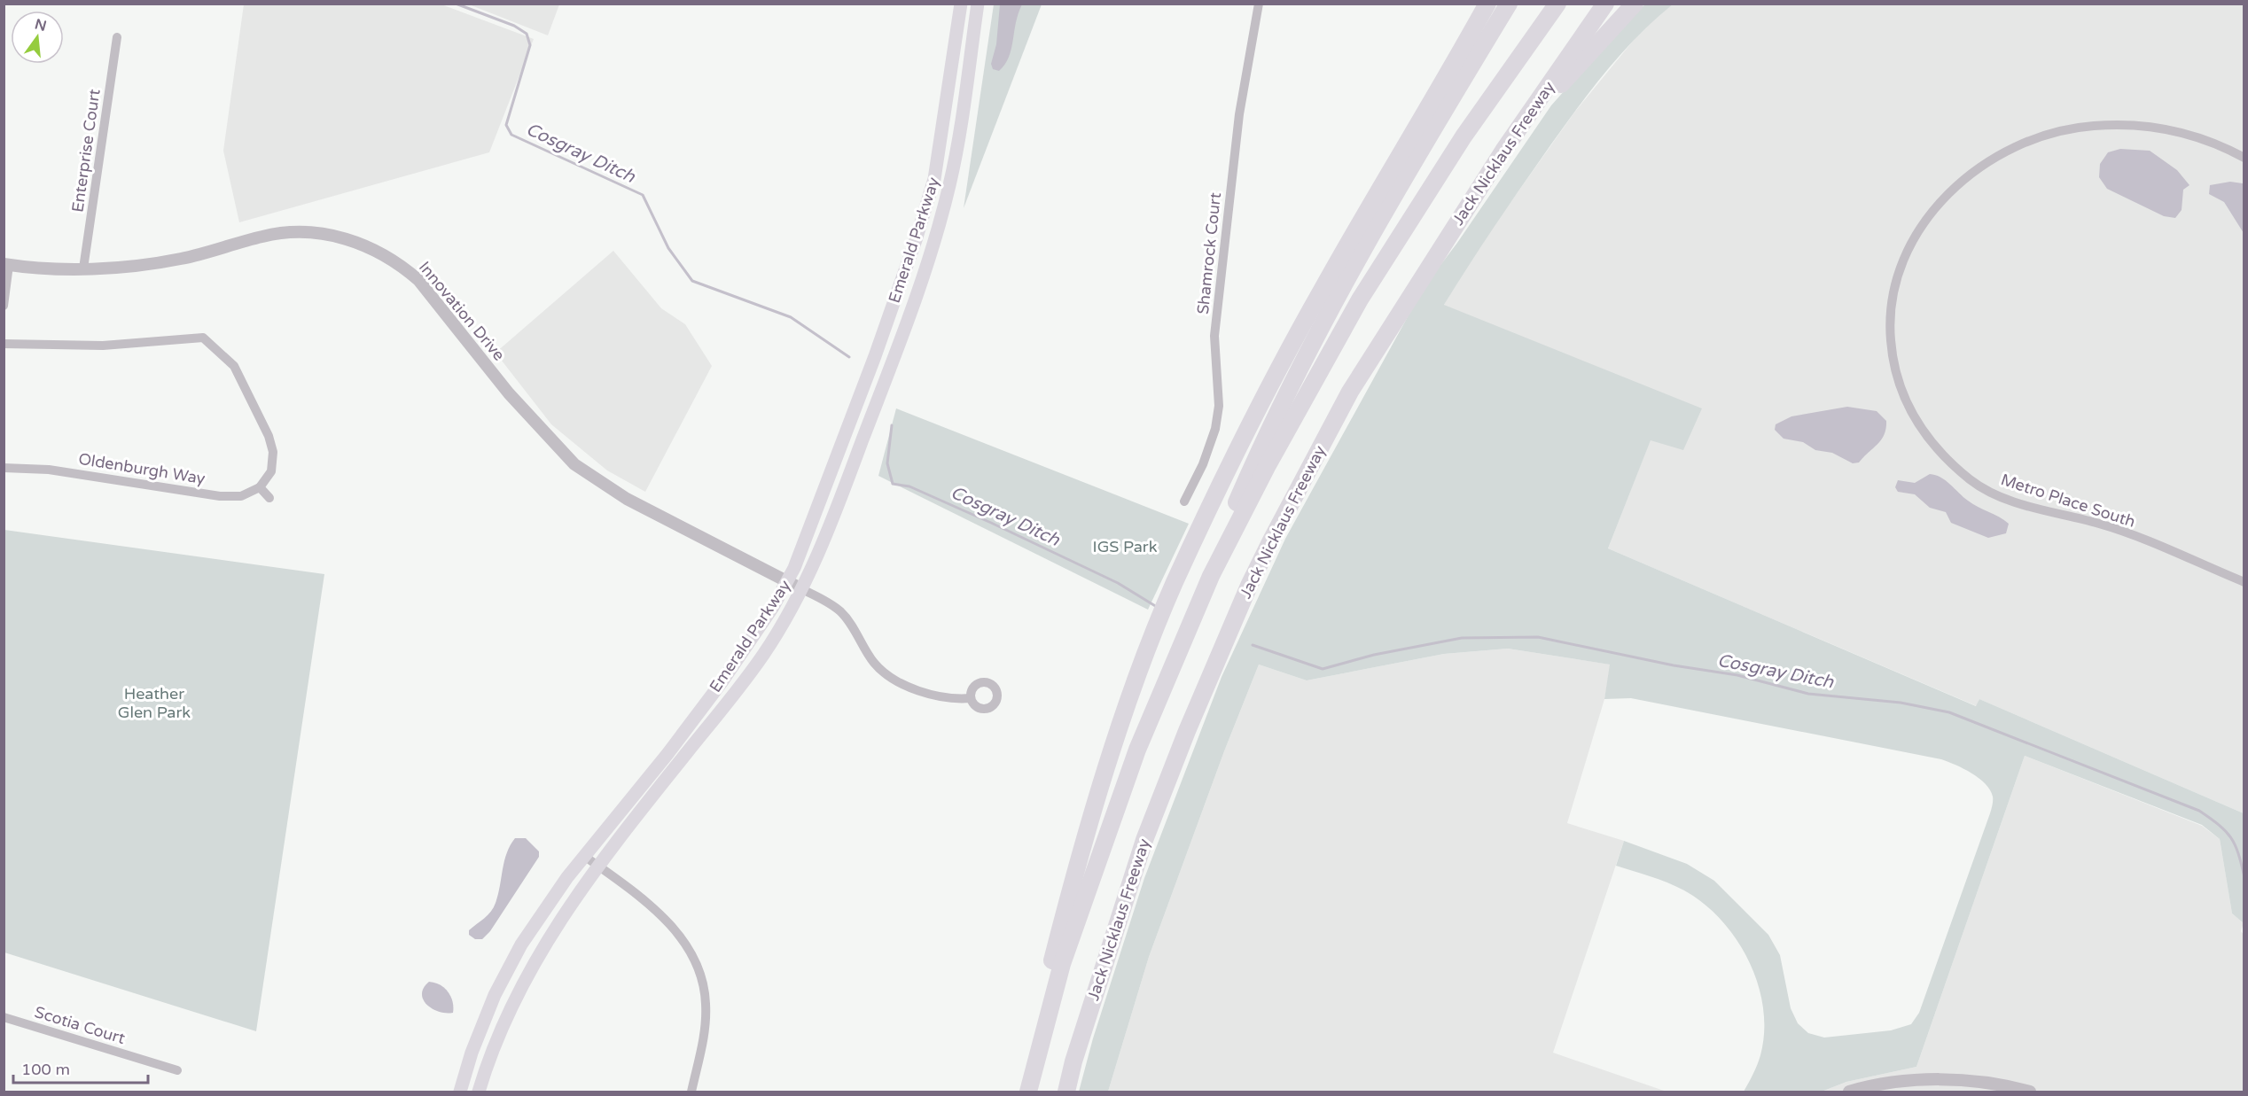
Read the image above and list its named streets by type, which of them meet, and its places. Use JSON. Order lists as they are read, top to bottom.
{
  "streets": {
    "highway": ["Jack Nicklaus Freeway"],
    "main road": ["Emerald Parkway"],
    "street": [
      "Enterprise Court",
      "Shamrock Court",
      "Innovation Drive",
      "Oldenburgh Way",
      "Metro Place South",
      "Scotia Court"
    ]
  },
  "crossings": [
    ["Enterprise Court", "Innovation Drive"],
    ["Emerald Parkway", "Innovation Drive"]
  ],
  "water": ["Cosgray Ditch"],
  "parks": ["IGS Park", "Heather Glen Park"],
  "scale_bar": "100 m",
  "north": "top"
}
